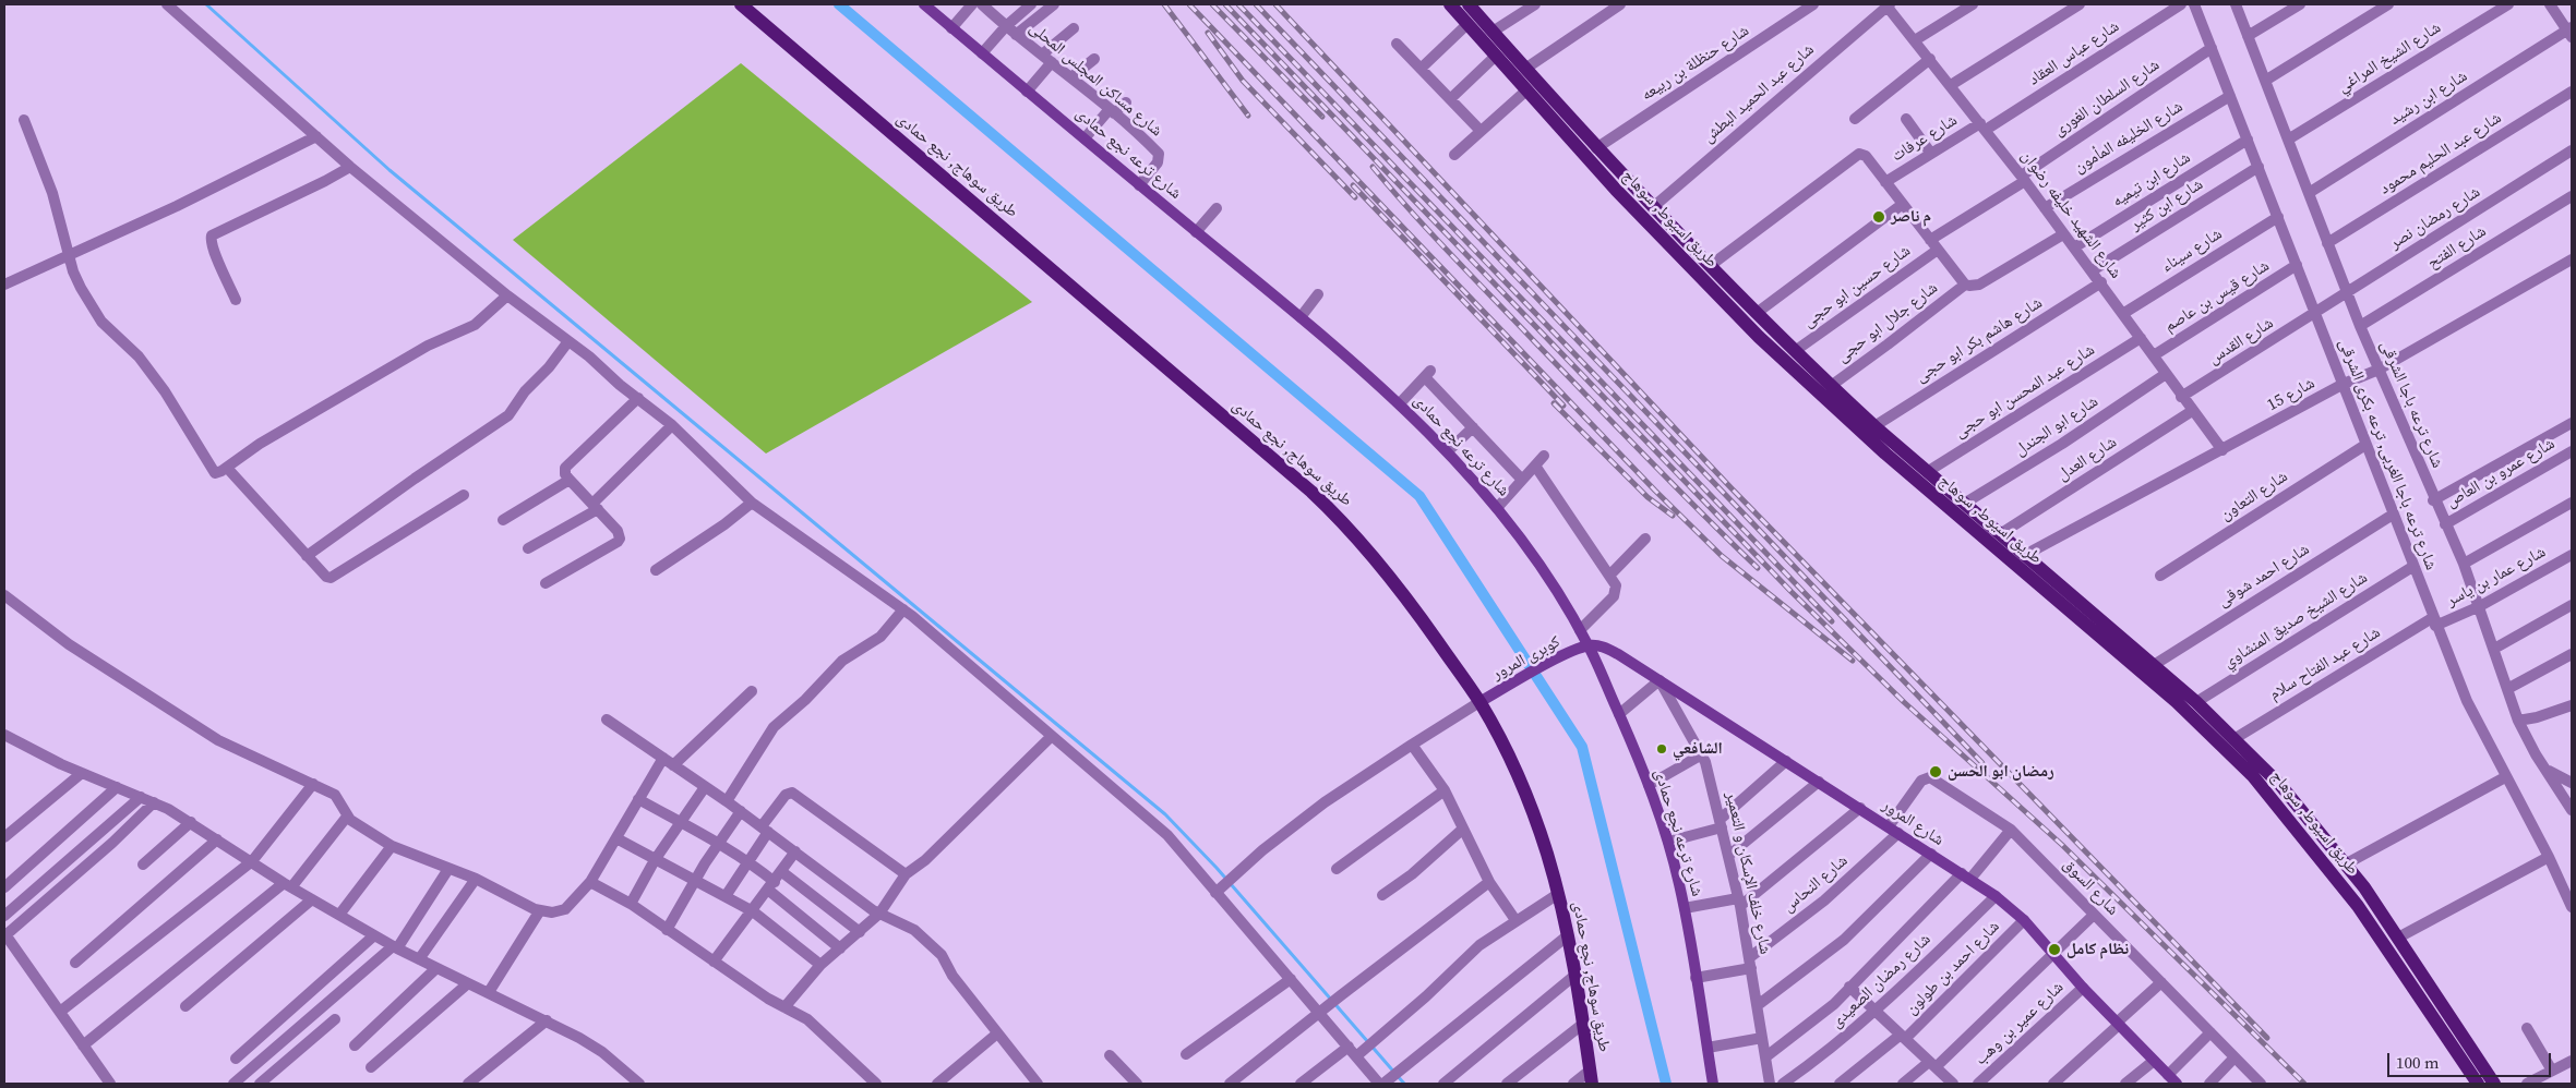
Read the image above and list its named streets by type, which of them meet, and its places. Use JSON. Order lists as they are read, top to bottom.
{
  "streets": {
    "main road": ["طريق سوهاج, نجع حمادى", "طريق اسيوط, سوهاج"],
    "street": [
      "شارع عباس العقاد",
      "شارع الشيخ المراغي",
      "شارع حنظلة بن ربيعه",
      "شارع مساكن المجلس المحلى",
      "شارع عبد الحميد البطش",
      "شارع السلطان الغورى",
      "شارع ابن رشيد",
      "شارع الخليفه المأمون",
      "شارع عرفات",
      "شارع ترعه نجع حمادى",
      "شارع عبد الحليم محمود",
      "شارع ابن تيميه",
      "شارع ابن كثير",
      "شارع الشهيد خليفه رضوان",
      "شارع رمضان نصر",
      "شارع الفتح",
      "شارع سيناء",
      "شارع حسين ابو حجى",
      "شارع قيس بن عاصم",
      "شارع جلال ابو حجى",
      "شارع هاشم بكر ابو حجى",
      "شارع القدس",
      "شارع عبد المحسن ابو حجى",
      "شارع 15",
      "شارع ترعه باجا الشرقى",
      "شارع ابو الجندل",
      "شارع ترعه باجا الغربى, ترعه بكرى الشرقى",
      "شارع العدل",
      "شارع عمرو بن العاص",
      "شارع التعاون",
      "شارع احمد شوقى",
      "شارع عمار بن ياسر",
      "شارع الشيخ صديق المنشاوي",
      "كوبرى المرور",
      "شارع عبد الفتاح سلام",
      "شارع المرور",
      "شارع خلف الإسكان و التعمير",
      "شارع النحاس",
      "شارع السوق",
      "شارع احمد بن طولون",
      "شارع رمضان الصعيدى",
      "شارع عمير بن وهب"
    ]
  },
  "crossings": [
    ["شارع عباس العقاد", "شارع عرفات"],
    ["شارع عباس العقاد", "شارع الشهيد خليفه رضوان"],
    ["شارع الشيخ المراغي", "شارع ترعه باجا الشرقى"],
    ["شارع حنظلة بن ربيعه", "طريق اسيوط, سوهاج"],
    ["شارع مساكن المجلس المحلى", "شارع ترعه نجع حمادى"],
    ["شارع عبد الحميد البطش", "شارع الشهيد خليفه رضوان"],
    ["شارع عبد الحميد البطش", "طريق اسيوط, سوهاج"],
    ["شارع السلطان الغورى", "شارع الشهيد خليفه رضوان"],
    ["شارع السلطان الغورى", "شارع ترعه باجا الغربى, ترعه بكرى الشرقى"],
    ["شارع ابن رشيد", "شارع ترعه باجا الشرقى"],
    ["شارع الخليفه المأمون", "شارع الشهيد خليفه رضوان"],
    ["شارع الخليفه المأمون", "شارع ترعه باجا الغربى, ترعه بكرى الشرقى"],
    ["شارع عرفات", "شارع الشهيد خليفه رضوان"],
    ["شارع ترعه نجع حمادى", "كوبرى المرور"],
    ["شارع ترعه نجع حمادى", "شارع المرور"],
    ["شارع عبد الحليم محمود", "شارع ترعه باجا الشرقى"],
    ["طريق سوهاج, نجع حمادى", "كوبرى المرور"],
    ["شارع ابن تيميه", "شارع الشهيد خليفه رضوان"],
    ["شارع ابن تيميه", "شارع ترعه باجا الغربى, ترعه بكرى الشرقى"],
    ["شارع ابن كثير", "شارع الشهيد خليفه رضوان"],
    ["شارع ابن كثير", "شارع ترعه باجا الغربى, ترعه بكرى الشرقى"],
    ["شارع الشهيد خليفه رضوان", "شارع سيناء"],
    ["شارع الشهيد خليفه رضوان", "شارع قيس بن عاصم"],
    ["شارع الشهيد خليفه رضوان", "شارع هاشم بكر ابو حجى"],
    ["شارع الشهيد خليفه رضوان", "شارع القدس"],
    ["شارع الشهيد خليفه رضوان", "شارع عبد المحسن ابو حجى"],
    ["شارع الشهيد خليفه رضوان", "شارع 15"],
    ["شارع الشهيد خليفه رضوان", "شارع ابو الجندل"],
    ["شارع الشهيد خليفه رضوان", "شارع العدل"],
    ["شارع رمضان نصر", "شارع القدس"],
    ["شارع رمضان نصر", "شارع ترعه باجا الشرقى"],
    ["شارع رمضان نصر", "شارع ترعه باجا الغربى, ترعه بكرى الشرقى"],
    ["طريق اسيوط, سوهاج", "شارع حسين ابو حجى"],
    ["طريق اسيوط, سوهاج", "شارع جلال ابو حجى"],
    ["طريق اسيوط, سوهاج", "شارع هاشم بكر ابو حجى"],
    ["طريق اسيوط, سوهاج", "شارع عبد المحسن ابو حجى"],
    ["طريق اسيوط, سوهاج", "شارع 15"],
    ["طريق اسيوط, سوهاج", "شارع ابو الجندل"],
    ["طريق اسيوط, سوهاج", "شارع العدل"],
    ["طريق اسيوط, سوهاج", "شارع احمد شوقى"],
    ["طريق اسيوط, سوهاج", "شارع الشيخ صديق المنشاوي"],
    ["طريق اسيوط, سوهاج", "شارع عبد الفتاح سلام"],
    ["شارع الفتح", "شارع ترعه باجا الشرقى"],
    ["شارع سيناء", "شارع ترعه باجا الغربى, ترعه بكرى الشرقى"],
    ["شارع قيس بن عاصم", "شارع ترعه باجا الغربى, ترعه بكرى الشرقى"],
    ["شارع القدس", "شارع ترعه باجا الغربى, ترعه بكرى الشرقى"],
    ["شارع 15", "شارع ترعه باجا الشرقى"],
    ["شارع 15", "شارع ترعه باجا الغربى, ترعه بكرى الشرقى"],
    ["شارع ترعه باجا الشرقى", "شارع عمرو بن العاص"],
    ["شارع ترعه باجا الشرقى", "شارع عمار بن ياسر"],
    ["شارع ترعه باجا الغربى, ترعه بكرى الشرقى", "شارع التعاون"],
    ["شارع ترعه باجا الغربى, ترعه بكرى الشرقى", "شارع احمد شوقى"],
    ["شارع ترعه باجا الغربى, ترعه بكرى الشرقى", "شارع عمار بن ياسر"],
    ["شارع ترعه باجا الغربى, ترعه بكرى الشرقى", "شارع الشيخ صديق المنشاوي"],
    ["شارع ترعه باجا الغربى, ترعه بكرى الشرقى", "شارع عبد الفتاح سلام"],
    ["شارع عمار بن ياسر", "شارع عبد الفتاح سلام"],
    ["كوبرى المرور", "شارع المرور"],
    ["شارع المرور", "شارع خلف الإسكان و التعمير"],
    ["شارع المرور", "شارع النحاس"],
    ["شارع المرور", "شارع السوق"],
    ["شارع المرور", "شارع احمد بن طولون"],
    ["شارع المرور", "شارع رمضان الصعيدى"],
    ["شارع المرور", "شارع عمير بن وهب"],
    ["شارع خلف الإسكان و التعمير", "شارع النحاس"],
    ["شارع النحاس", "شارع السوق"]
  ],
  "places": [
    "م ناصر",
    "الشافعي",
    "رمضان ابو الحسن",
    "نظام كامل"
  ],
  "scale_bar": "100 m"
}
